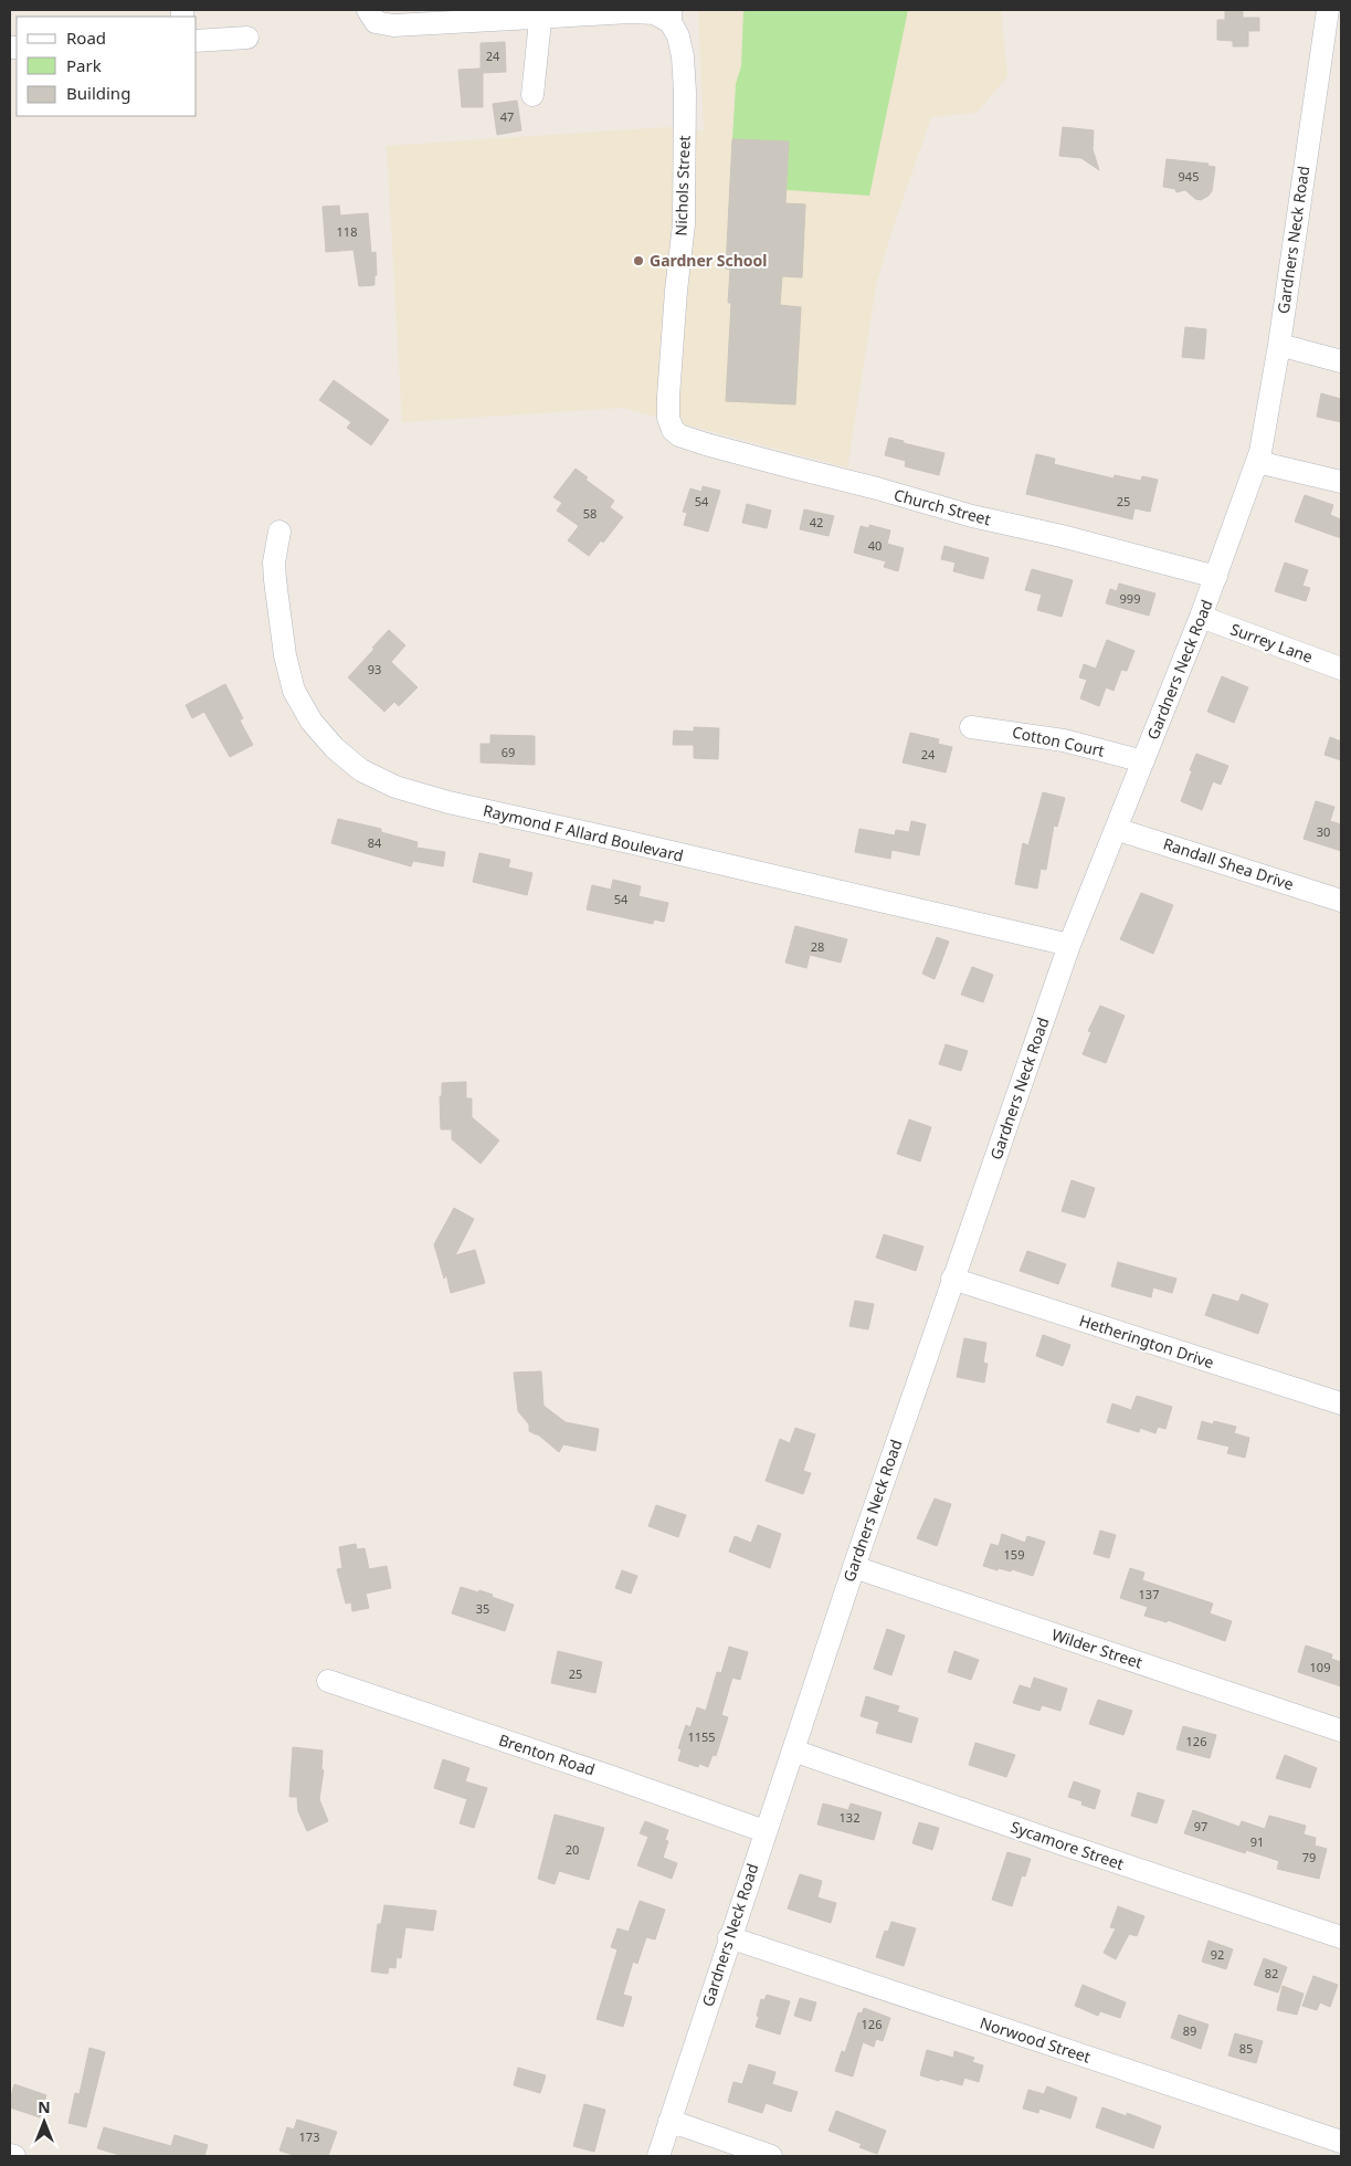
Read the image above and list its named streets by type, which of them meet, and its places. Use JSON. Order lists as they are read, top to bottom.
{
  "streets": {
    "street": [
      "Nichols Street",
      "Gardners Neck Road",
      "Church Street",
      "Surrey Lane",
      "Cotton Court",
      "Raymond F Allard Boulevard",
      "Randall Shea Drive",
      "Hetherington Drive",
      "Wilder Street",
      "Brenton Road",
      "Sycamore Street",
      "Norwood Street"
    ]
  },
  "crossings": [
    ["Nichols Street", "Church Street"],
    ["Gardners Neck Road", "Church Street"],
    ["Gardners Neck Road", "Surrey Lane"],
    ["Gardners Neck Road", "Cotton Court"],
    ["Gardners Neck Road", "Raymond F Allard Boulevard"],
    ["Gardners Neck Road", "Randall Shea Drive"],
    ["Gardners Neck Road", "Hetherington Drive"],
    ["Gardners Neck Road", "Wilder Street"],
    ["Gardners Neck Road", "Brenton Road"],
    ["Gardners Neck Road", "Sycamore Street"],
    ["Gardners Neck Road", "Norwood Street"]
  ],
  "places": ["Gardner School"],
  "house_numbers": [
    "24",
    "47",
    "945",
    "118",
    "54",
    "25",
    "58",
    "42",
    "40",
    "999",
    "93",
    "69",
    "24",
    "30",
    "84",
    "54",
    "28",
    "159",
    "137",
    "35",
    "109",
    "25",
    "1155",
    "126",
    "132",
    "97",
    "91",
    "20",
    "79",
    "92",
    "82",
    "126",
    "89",
    "85",
    "173"
  ],
  "legend": ["Road", "Park", "Building"],
  "north": "top"
}
